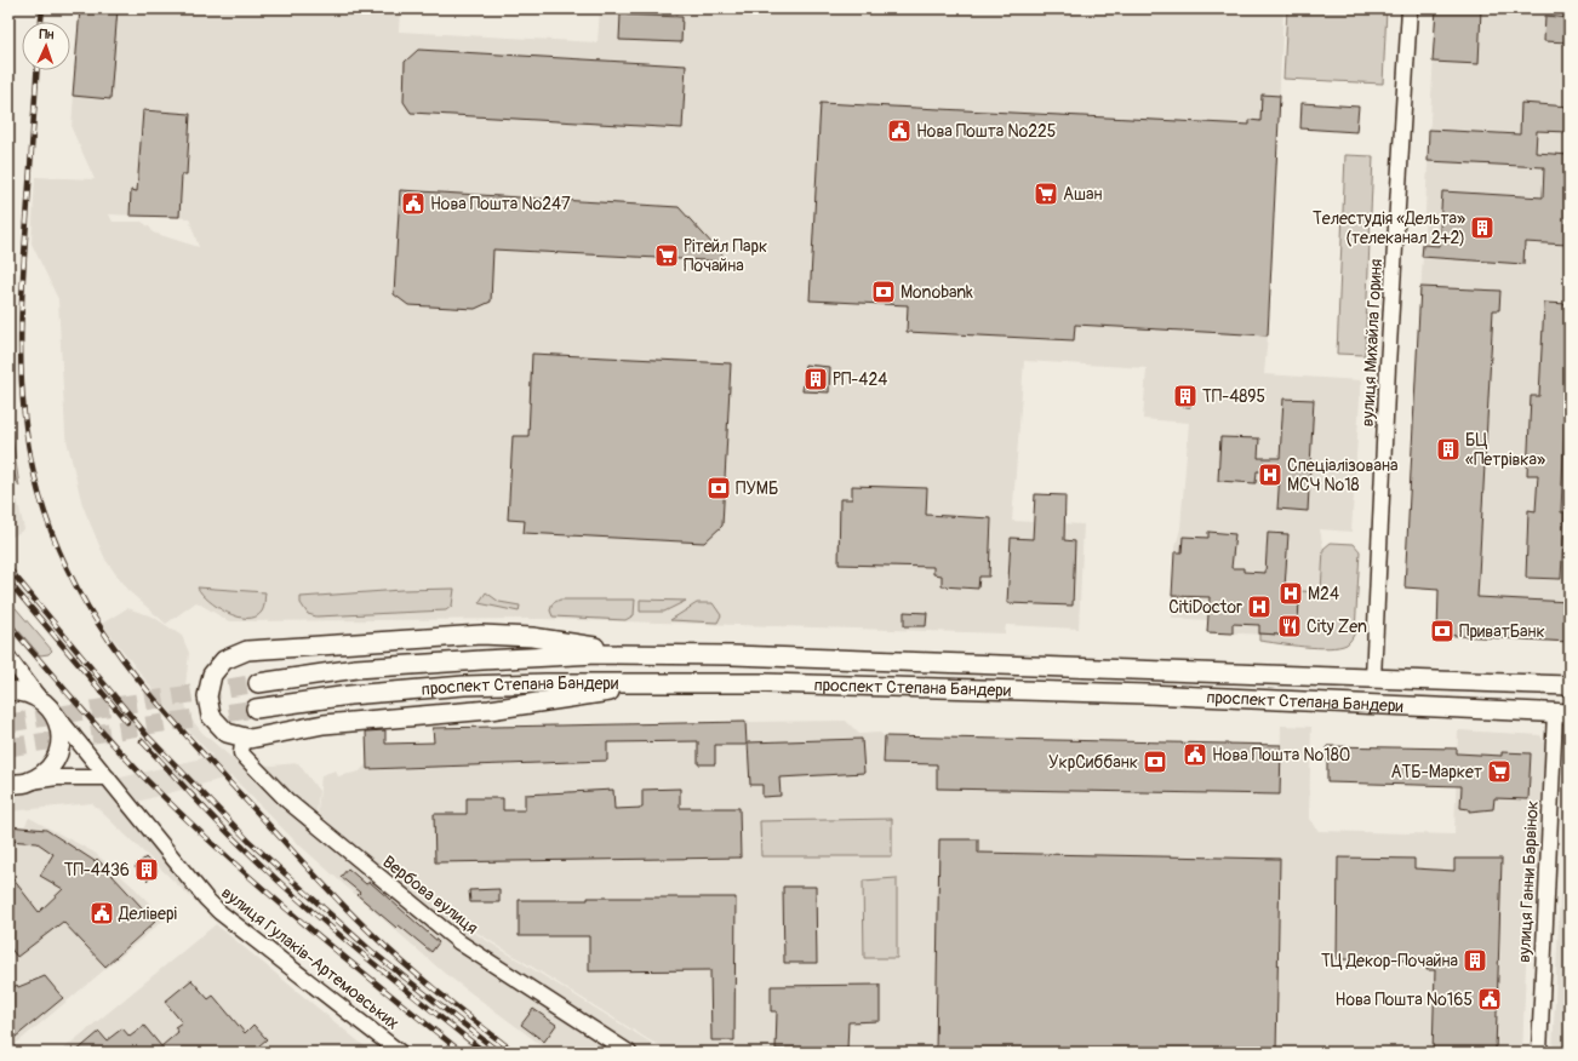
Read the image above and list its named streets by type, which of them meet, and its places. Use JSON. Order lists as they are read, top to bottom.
{
  "streets": {
    "main road": ["проспект Степана Бандери"],
    "street": [
      "вулиця Михайла Гориня",
      "вулиця Ганни Барвінок",
      "Вербова вулиця",
      "вулиця Гулаків-Артемовських"
    ]
  },
  "crossings": [
    ["вулиця Михайла Гориня", "проспект Степана Бандери"],
    ["проспект Степана Бандери", "вулиця Ганни Барвінок"]
  ],
  "places": {
    "public building": [
      "Нова Пошта №225",
      "Нова Пошта №247",
      "Нова Пошта №180",
      "Делівері",
      "Нова Пошта №165"
    ],
    "supermarket": ["Ашан", "Рітейл Парк Почайна", "АТБ-Маркет"],
    "building": [
      "Телестудія «Дельта» (телеканал 2+2)",
      "РП-424",
      "ТП-4895",
      "БЦ «Петрівка»",
      "ТП-4436",
      "ТЦ Декор-Почайна"
    ],
    "bank": [
      "Monobank",
      "ПУМБ",
      "ПриватБанк",
      "УкрСиббанк"
    ],
    "hospital": ["Спеціалізована МСЧ №18", "М24", "CitiDoctor"],
    "restaurant": ["City Zen"]
  },
  "north": "top"
}
